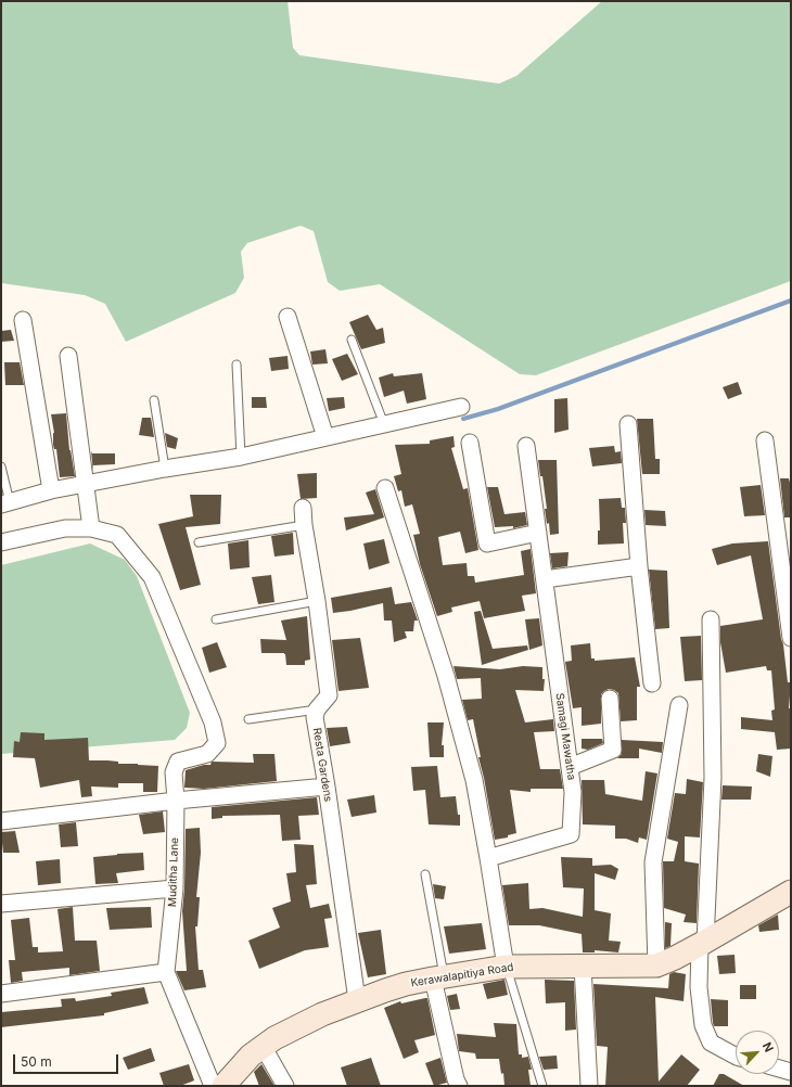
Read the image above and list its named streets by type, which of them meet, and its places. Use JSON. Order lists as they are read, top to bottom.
{
  "streets": {
    "street": [
      "Samagi Mawatha",
      "Resta Gardens",
      "Muditha Lane",
      "Kerawalapitiya Road"
    ]
  },
  "crossings": [
    ["Resta Gardens", "Kerawalapitiya Road"]
  ],
  "scale_bar": "50 m",
  "north": "top right"
}
